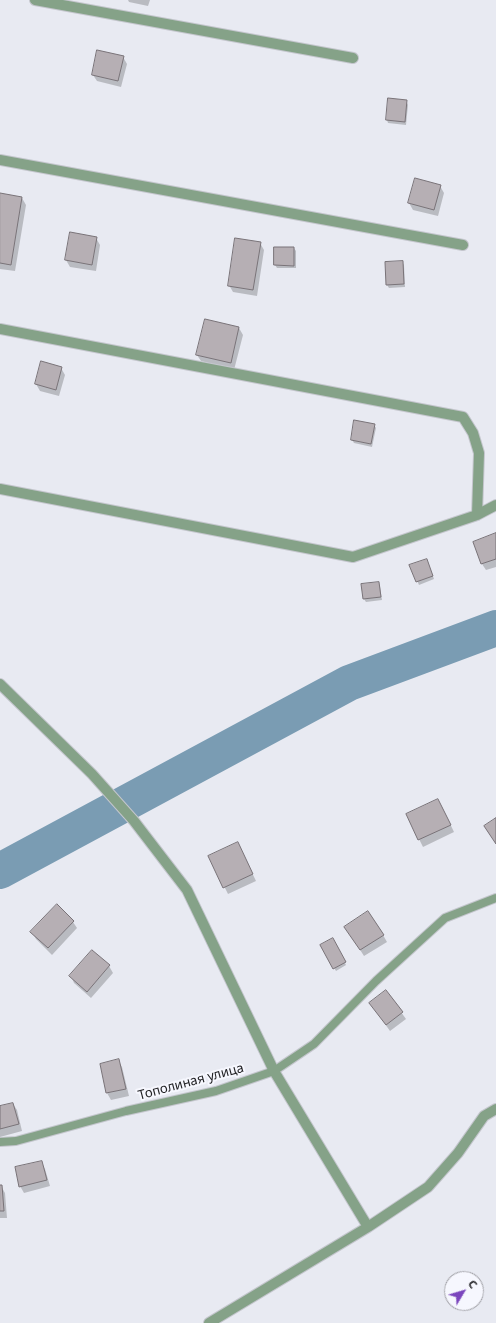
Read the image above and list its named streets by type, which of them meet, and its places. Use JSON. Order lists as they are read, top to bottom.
{
  "streets": {
    "lane": ["Тополиная улица"]
  },
  "north": "top right"
}
